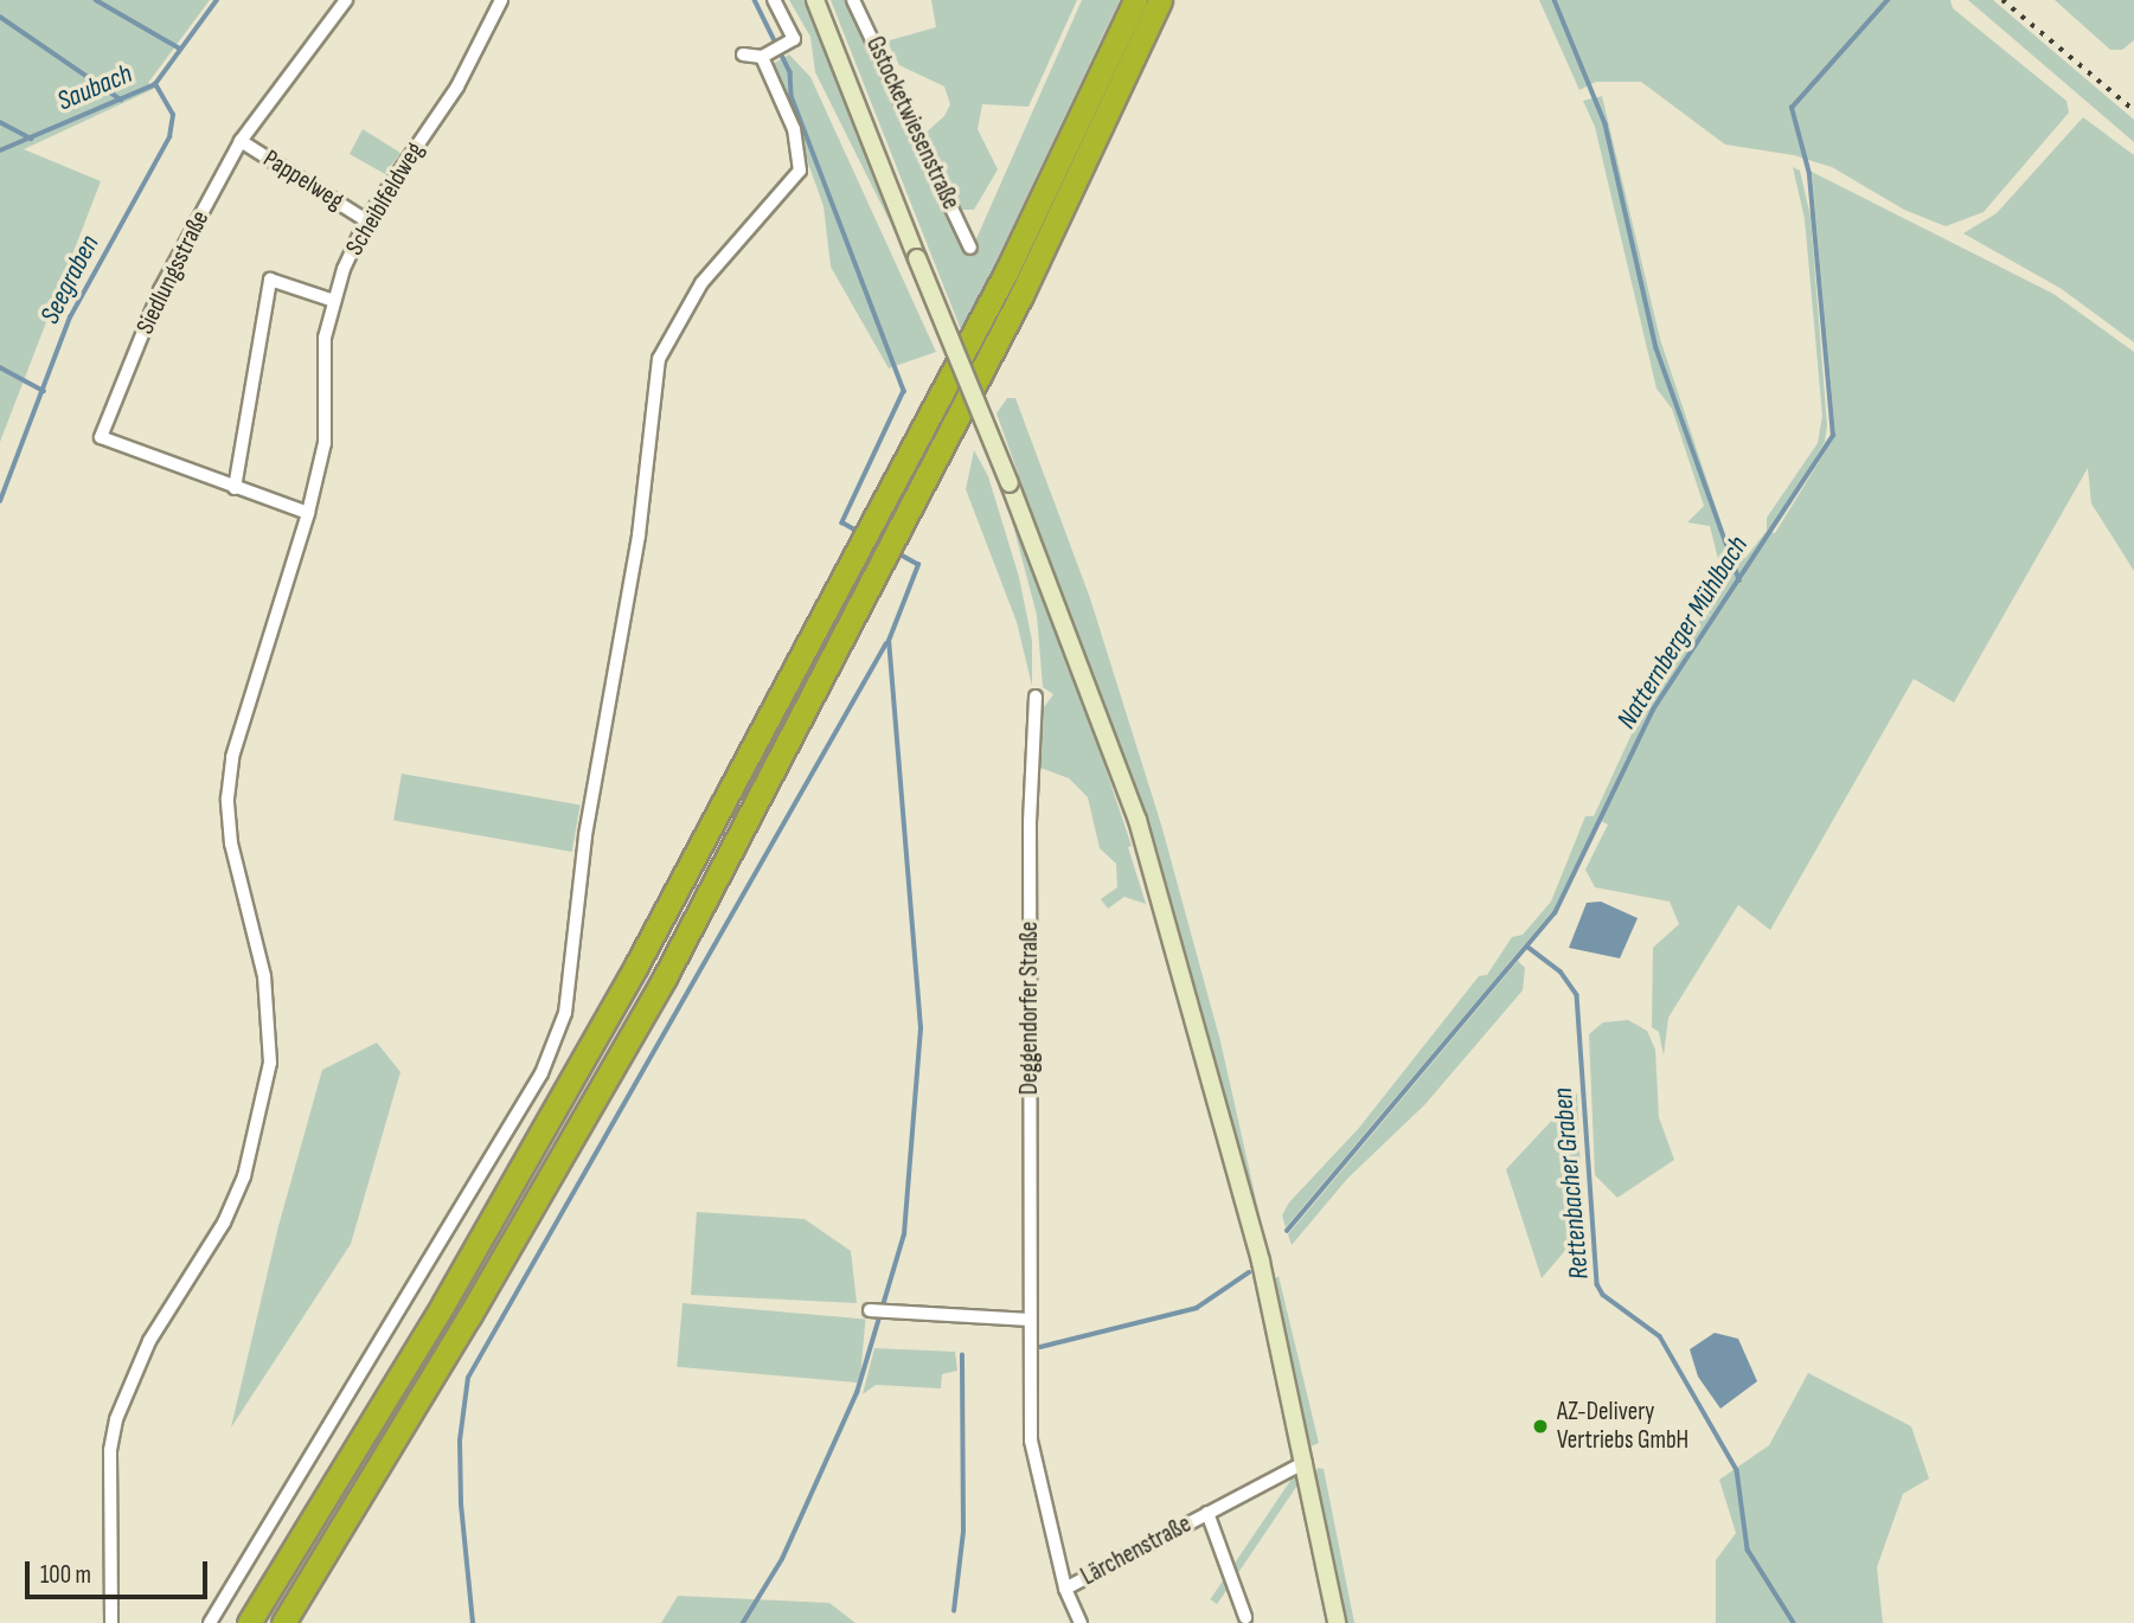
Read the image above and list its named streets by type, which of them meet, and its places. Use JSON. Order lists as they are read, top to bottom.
{
  "streets": {
    "street": [
      "Gstocketwiesenstraße",
      "Pappelweg",
      "Scheiblfeldweg",
      "Siedlungsstraße",
      "Deggendorfer Straße",
      "Lärchenstraße"
    ]
  },
  "crossings": [
    ["Pappelweg", "Scheiblfeldweg"],
    ["Pappelweg", "Siedlungsstraße"],
    ["Scheiblfeldweg", "Siedlungsstraße"],
    ["Deggendorfer Straße", "Lärchenstraße"]
  ],
  "water": [
    "Saubach",
    "Seegraben",
    "Natternberger Mühlbach",
    "Rettenbacher Graben"
  ],
  "places": ["AZ-Delivery Vertriebs GmbH"],
  "scale_bar": "100 m"
}
